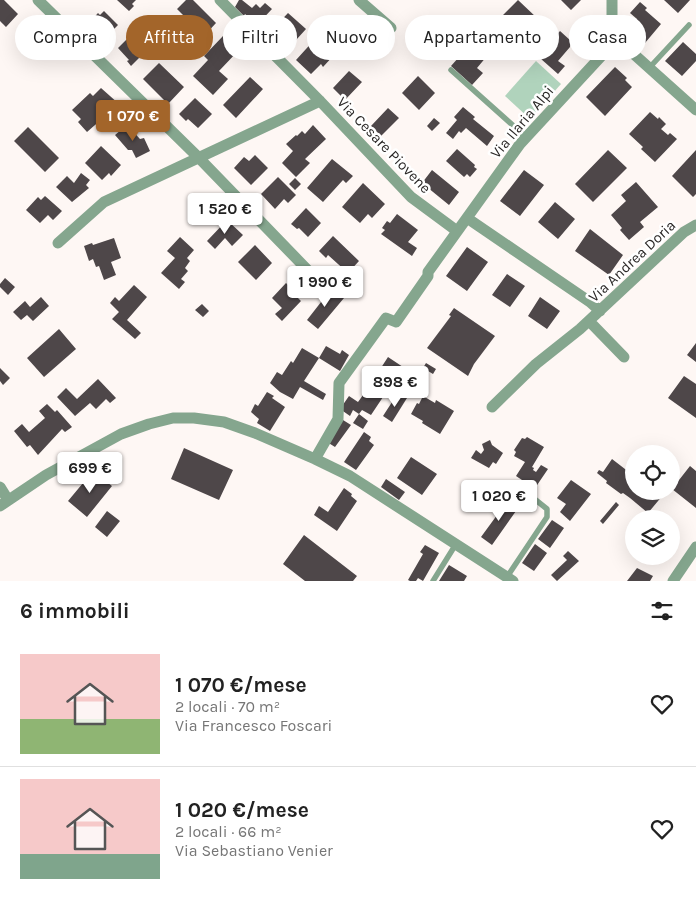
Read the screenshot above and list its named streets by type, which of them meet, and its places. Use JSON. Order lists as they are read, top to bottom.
{
  "streets": {
    "street": ["Via Ilaria Alpi", "Via Cesare Piovene", "Via Andrea Doria"]
  },
  "crossings": [
    ["Via Ilaria Alpi", "Via Cesare Piovene"]
  ],
  "page": {
    "chip": [
      "Compra",
      "Affitta",
      "Filtri",
      "Nuovo",
      "Appartamento",
      "Casa"
    ],
    "price": [
      "1 070 €",
      "1 520 €",
      "1 990 €",
      "898 €",
      "699 €",
      "1 020 €"
    ],
    "heading": "6 immobili",
    "list": [
      {
        "name": "1 070 €/mese",
        "note": "2 locali · 70 m² · Via Francesco Foscari"
      },
      {
        "name": "1 020 €/mese",
        "note": "2 locali · 66 m² · Via Sebastiano Venier"
      }
    ]
  }
}
